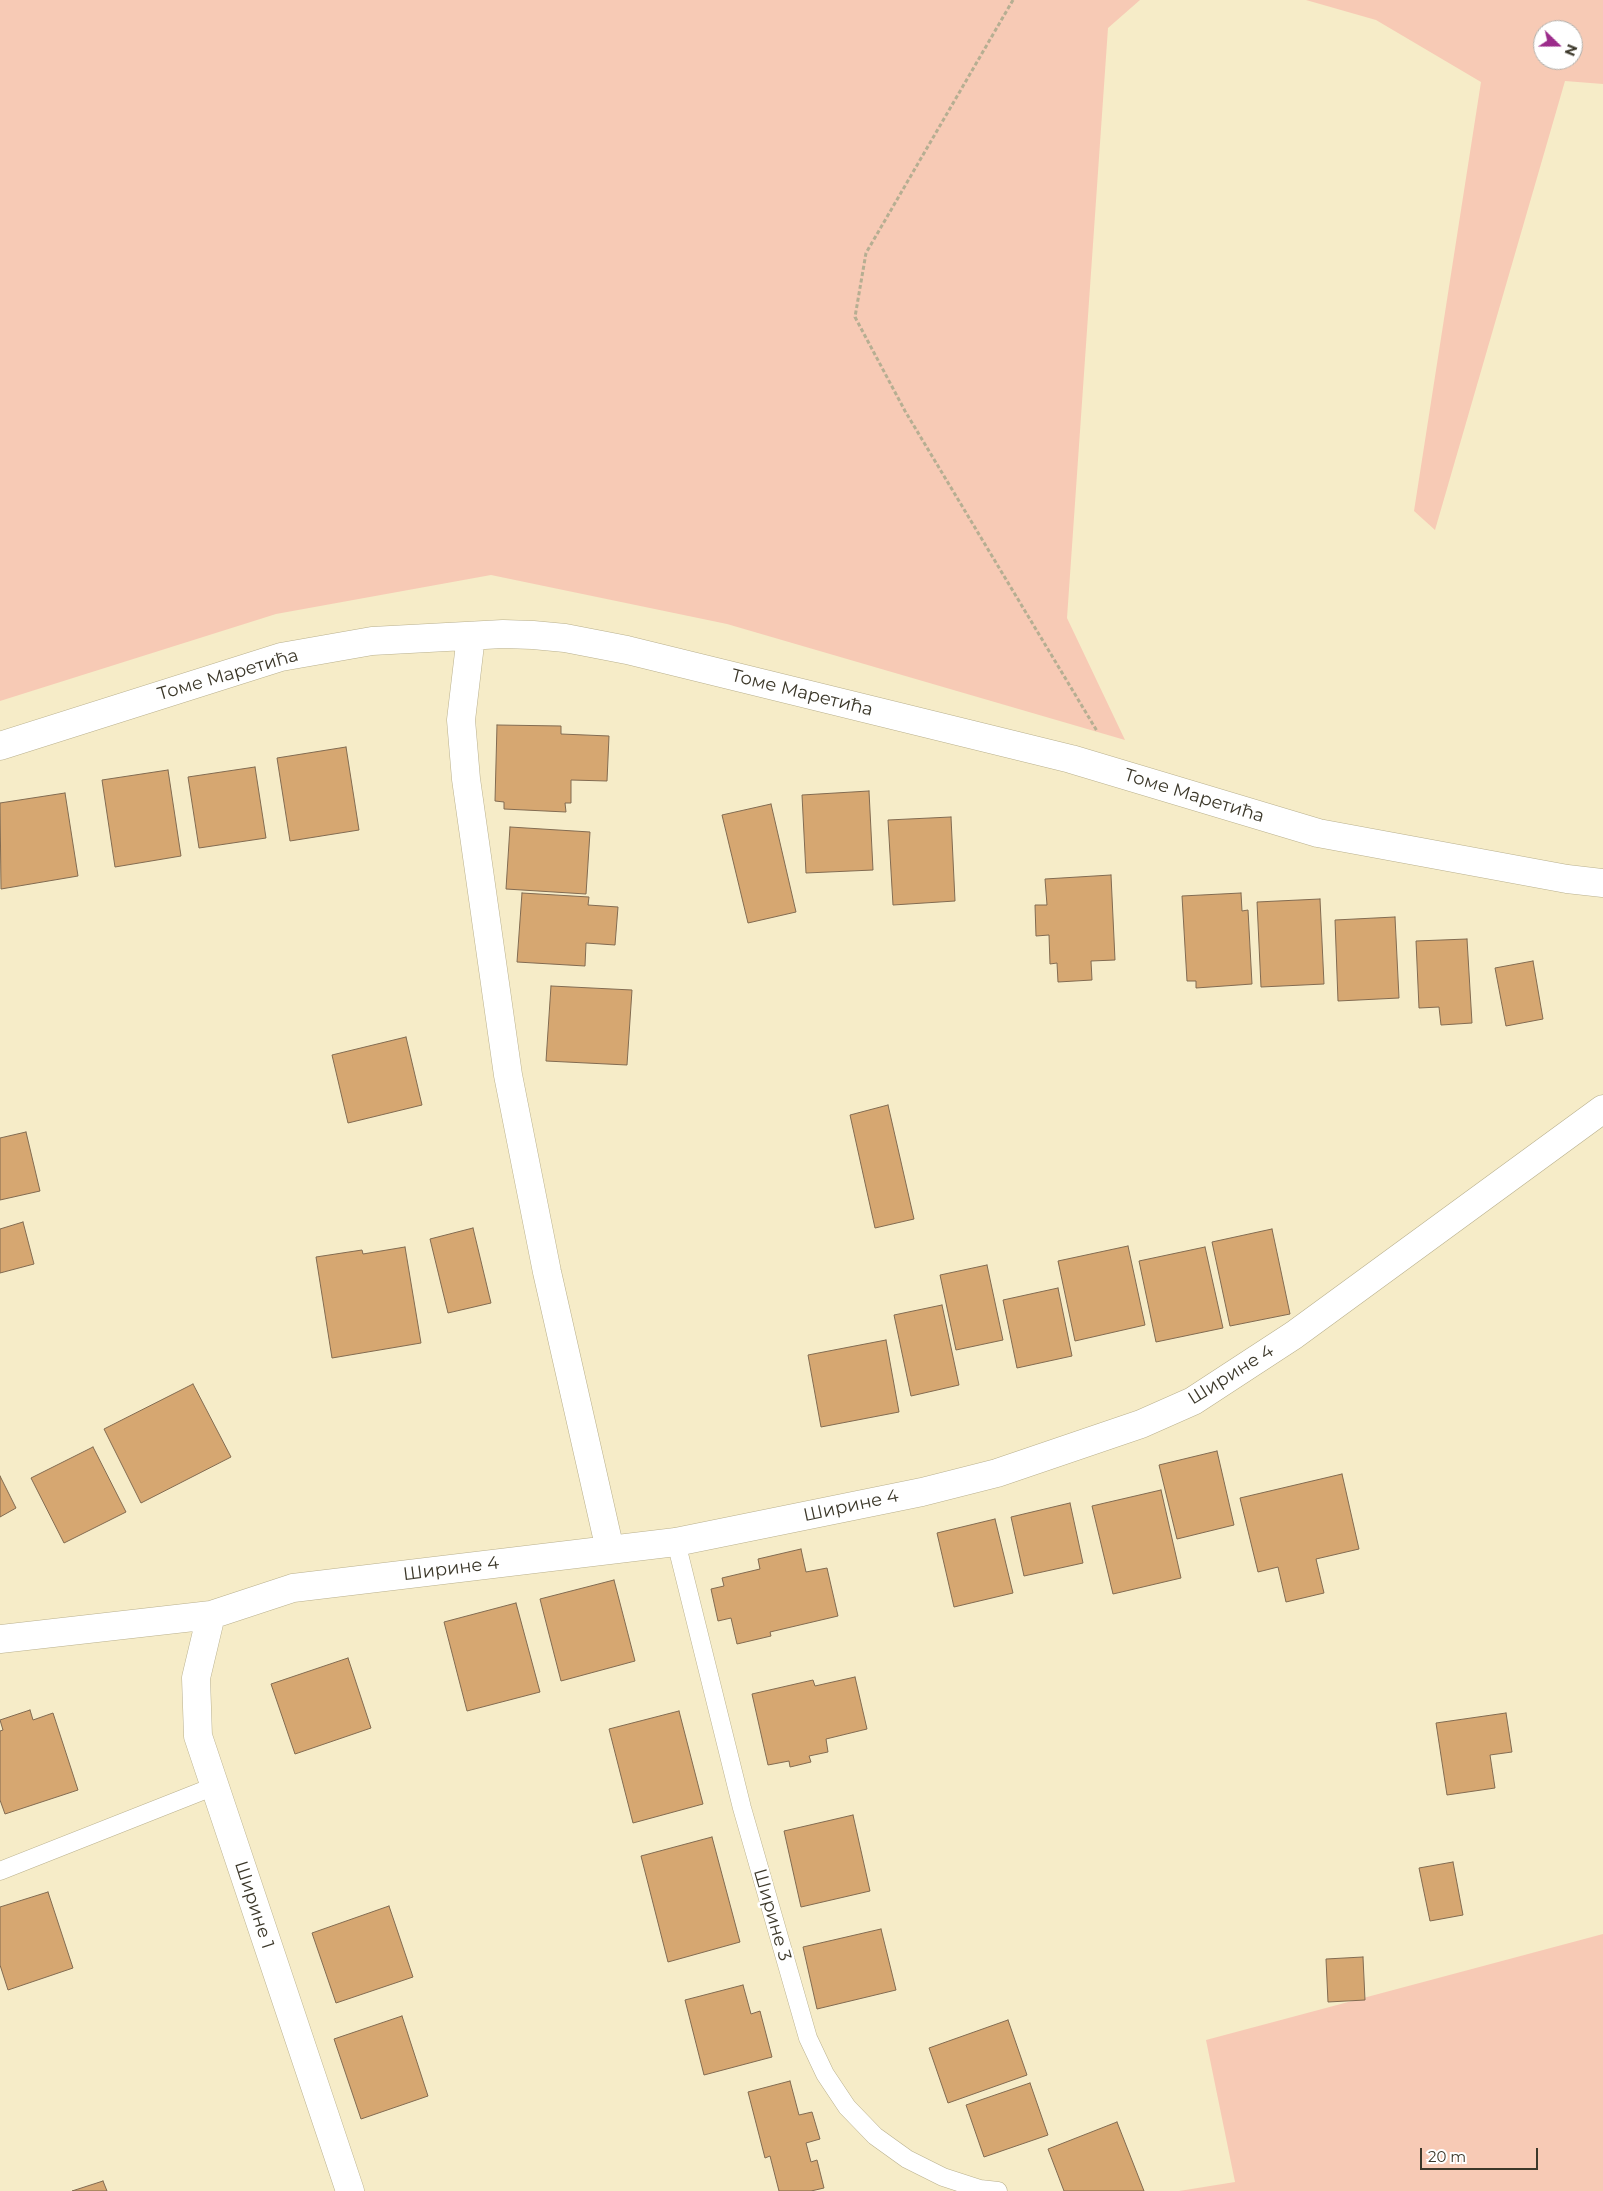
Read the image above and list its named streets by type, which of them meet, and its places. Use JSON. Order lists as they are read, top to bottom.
{
  "streets": {
    "street": ["Томе Маретића", "Ширине 4", "Ширине 1"],
    "lane": ["Ширине 3"]
  },
  "crossings": [
    ["Ширине 4", "Ширине 1"],
    ["Ширине 4", "Ширине 3"]
  ],
  "scale_bar": "20 m",
  "north": "right"
}
